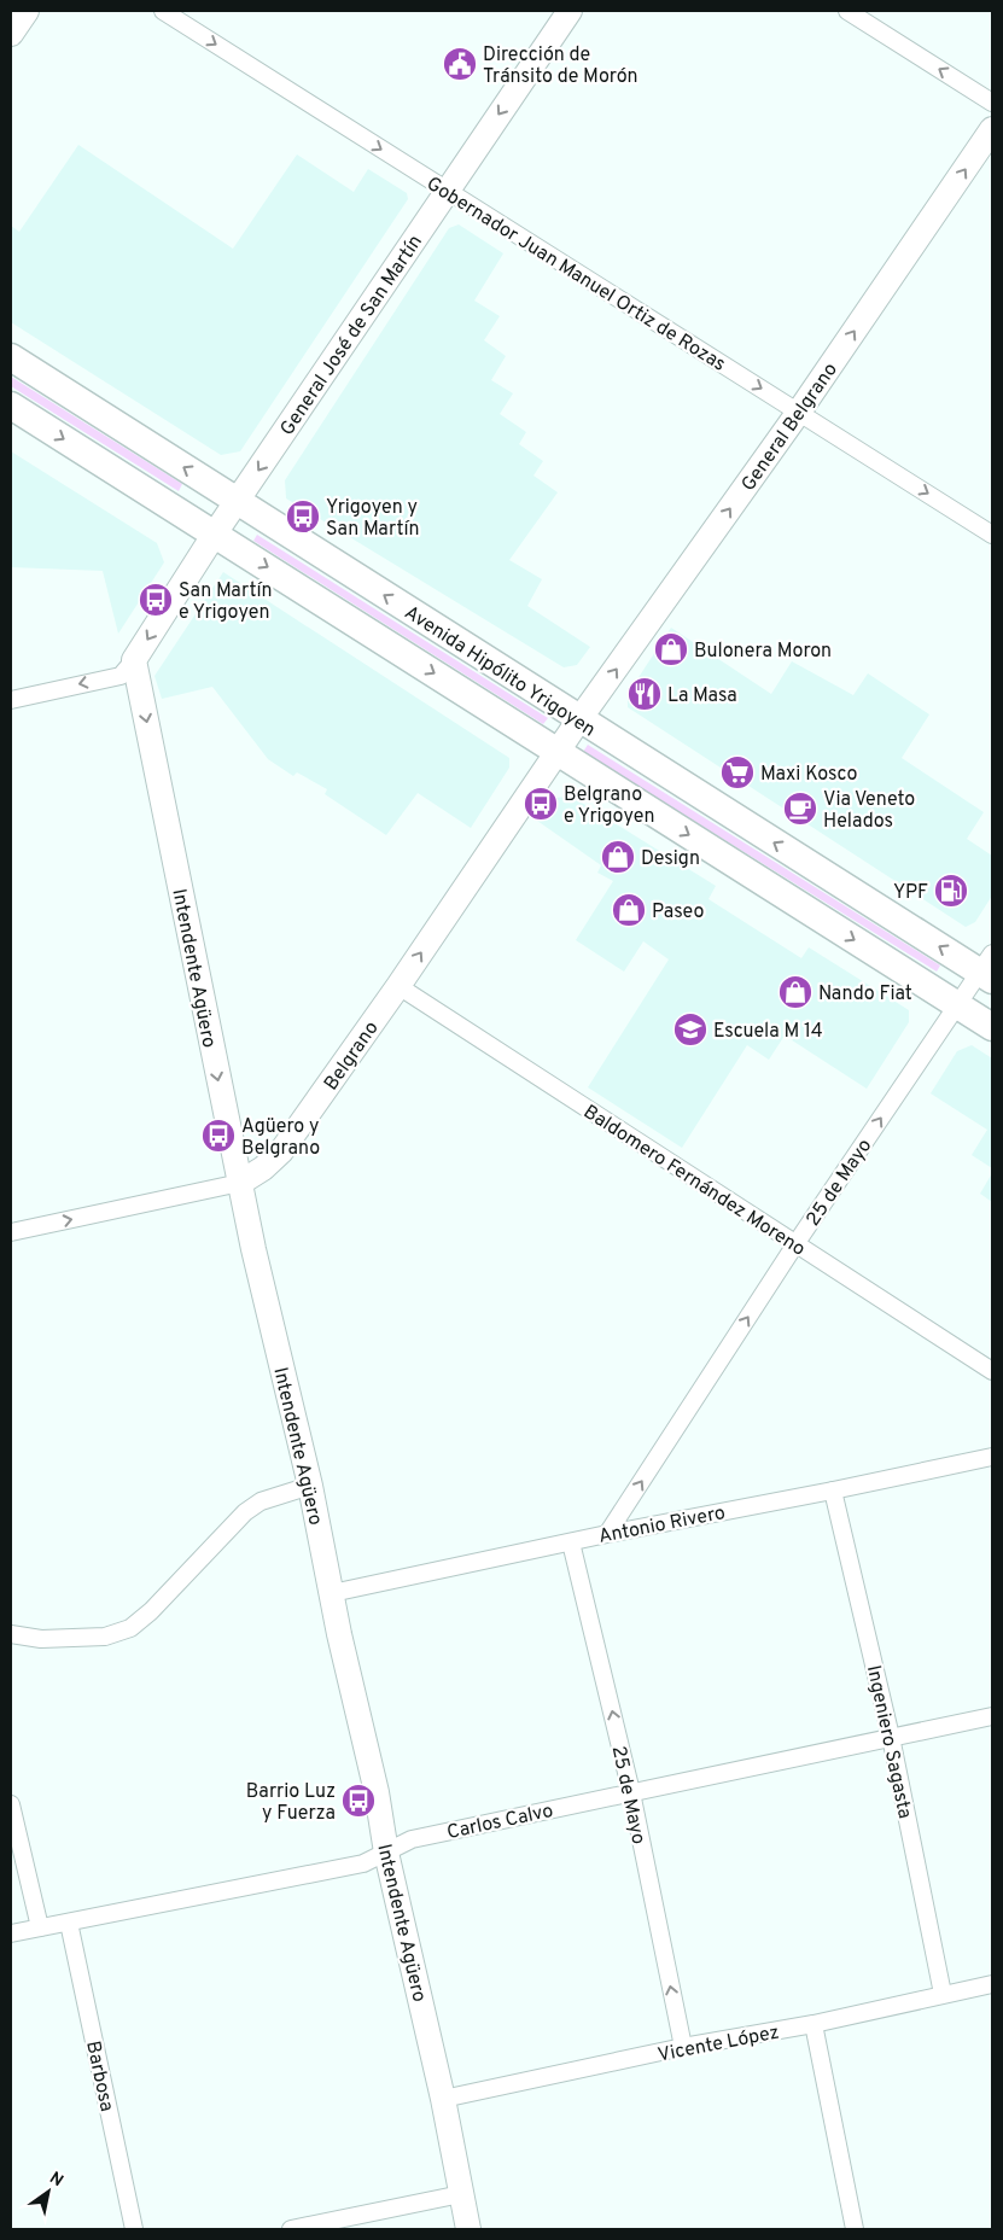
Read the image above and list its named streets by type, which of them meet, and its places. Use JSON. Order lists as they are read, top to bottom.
{
  "streets": {
    "main road": ["Avenida Hipólito Yrigoyen"],
    "street": [
      "Gobernador Juan Manuel Ortiz de Rozas",
      "General José de San Martín",
      "General Belgrano",
      "Intendente Agüero",
      "Belgrano",
      "Baldomero Fernández Moreno",
      "25 de Mayo",
      "Antonio Rivero",
      "Ingeniero Sagasta",
      "Carlos Calvo",
      "Vicente López",
      "Barbosa"
    ]
  },
  "crossings": [
    ["Gobernador Juan Manuel Ortiz de Rozas", "General José de San Martín"],
    ["Gobernador Juan Manuel Ortiz de Rozas", "General Belgrano"],
    ["General José de San Martín", "Avenida Hipólito Yrigoyen"],
    ["General José de San Martín", "Intendente Agüero"],
    ["General Belgrano", "Avenida Hipólito Yrigoyen"],
    ["General Belgrano", "Belgrano"],
    ["Avenida Hipólito Yrigoyen", "Belgrano"],
    ["Avenida Hipólito Yrigoyen", "25 de Mayo"],
    ["Intendente Agüero", "Belgrano"],
    ["Intendente Agüero", "Antonio Rivero"],
    ["Intendente Agüero", "Carlos Calvo"],
    ["Intendente Agüero", "Vicente López"],
    ["Belgrano", "Baldomero Fernández Moreno"],
    ["Baldomero Fernández Moreno", "25 de Mayo"],
    ["25 de Mayo", "Antonio Rivero"],
    ["25 de Mayo", "Carlos Calvo"],
    ["25 de Mayo", "Vicente López"],
    ["Antonio Rivero", "Ingeniero Sagasta"],
    ["Ingeniero Sagasta", "Carlos Calvo"],
    ["Ingeniero Sagasta", "Vicente López"],
    ["Carlos Calvo", "Barbosa"]
  ],
  "one_way": [
    "Gobernador Juan Manuel Ortiz de Rozas",
    "General José de San Martín",
    "General Belgrano",
    "Belgrano",
    "25 de Mayo"
  ],
  "places": {
    "public building": ["Dirección de Tránsito de Morón"],
    "bus stop": [
      "Yrigoyen y San Martín",
      "San Martín e Yrigoyen",
      "Belgrano e Yrigoyen",
      "Agüero y Belgrano",
      "Barrio Luz y Fuerza"
    ],
    "shop": [
      "Bulonera Moron",
      "Design",
      "Paseo",
      "Nando Fiat"
    ],
    "restaurant": ["La Masa"],
    "supermarket": ["Maxi Kosco"],
    "cafe": ["Via Veneto Helados"],
    "fuel station": ["YPF"],
    "school or university": ["Escuela M 14"]
  },
  "north": "top right"
}
